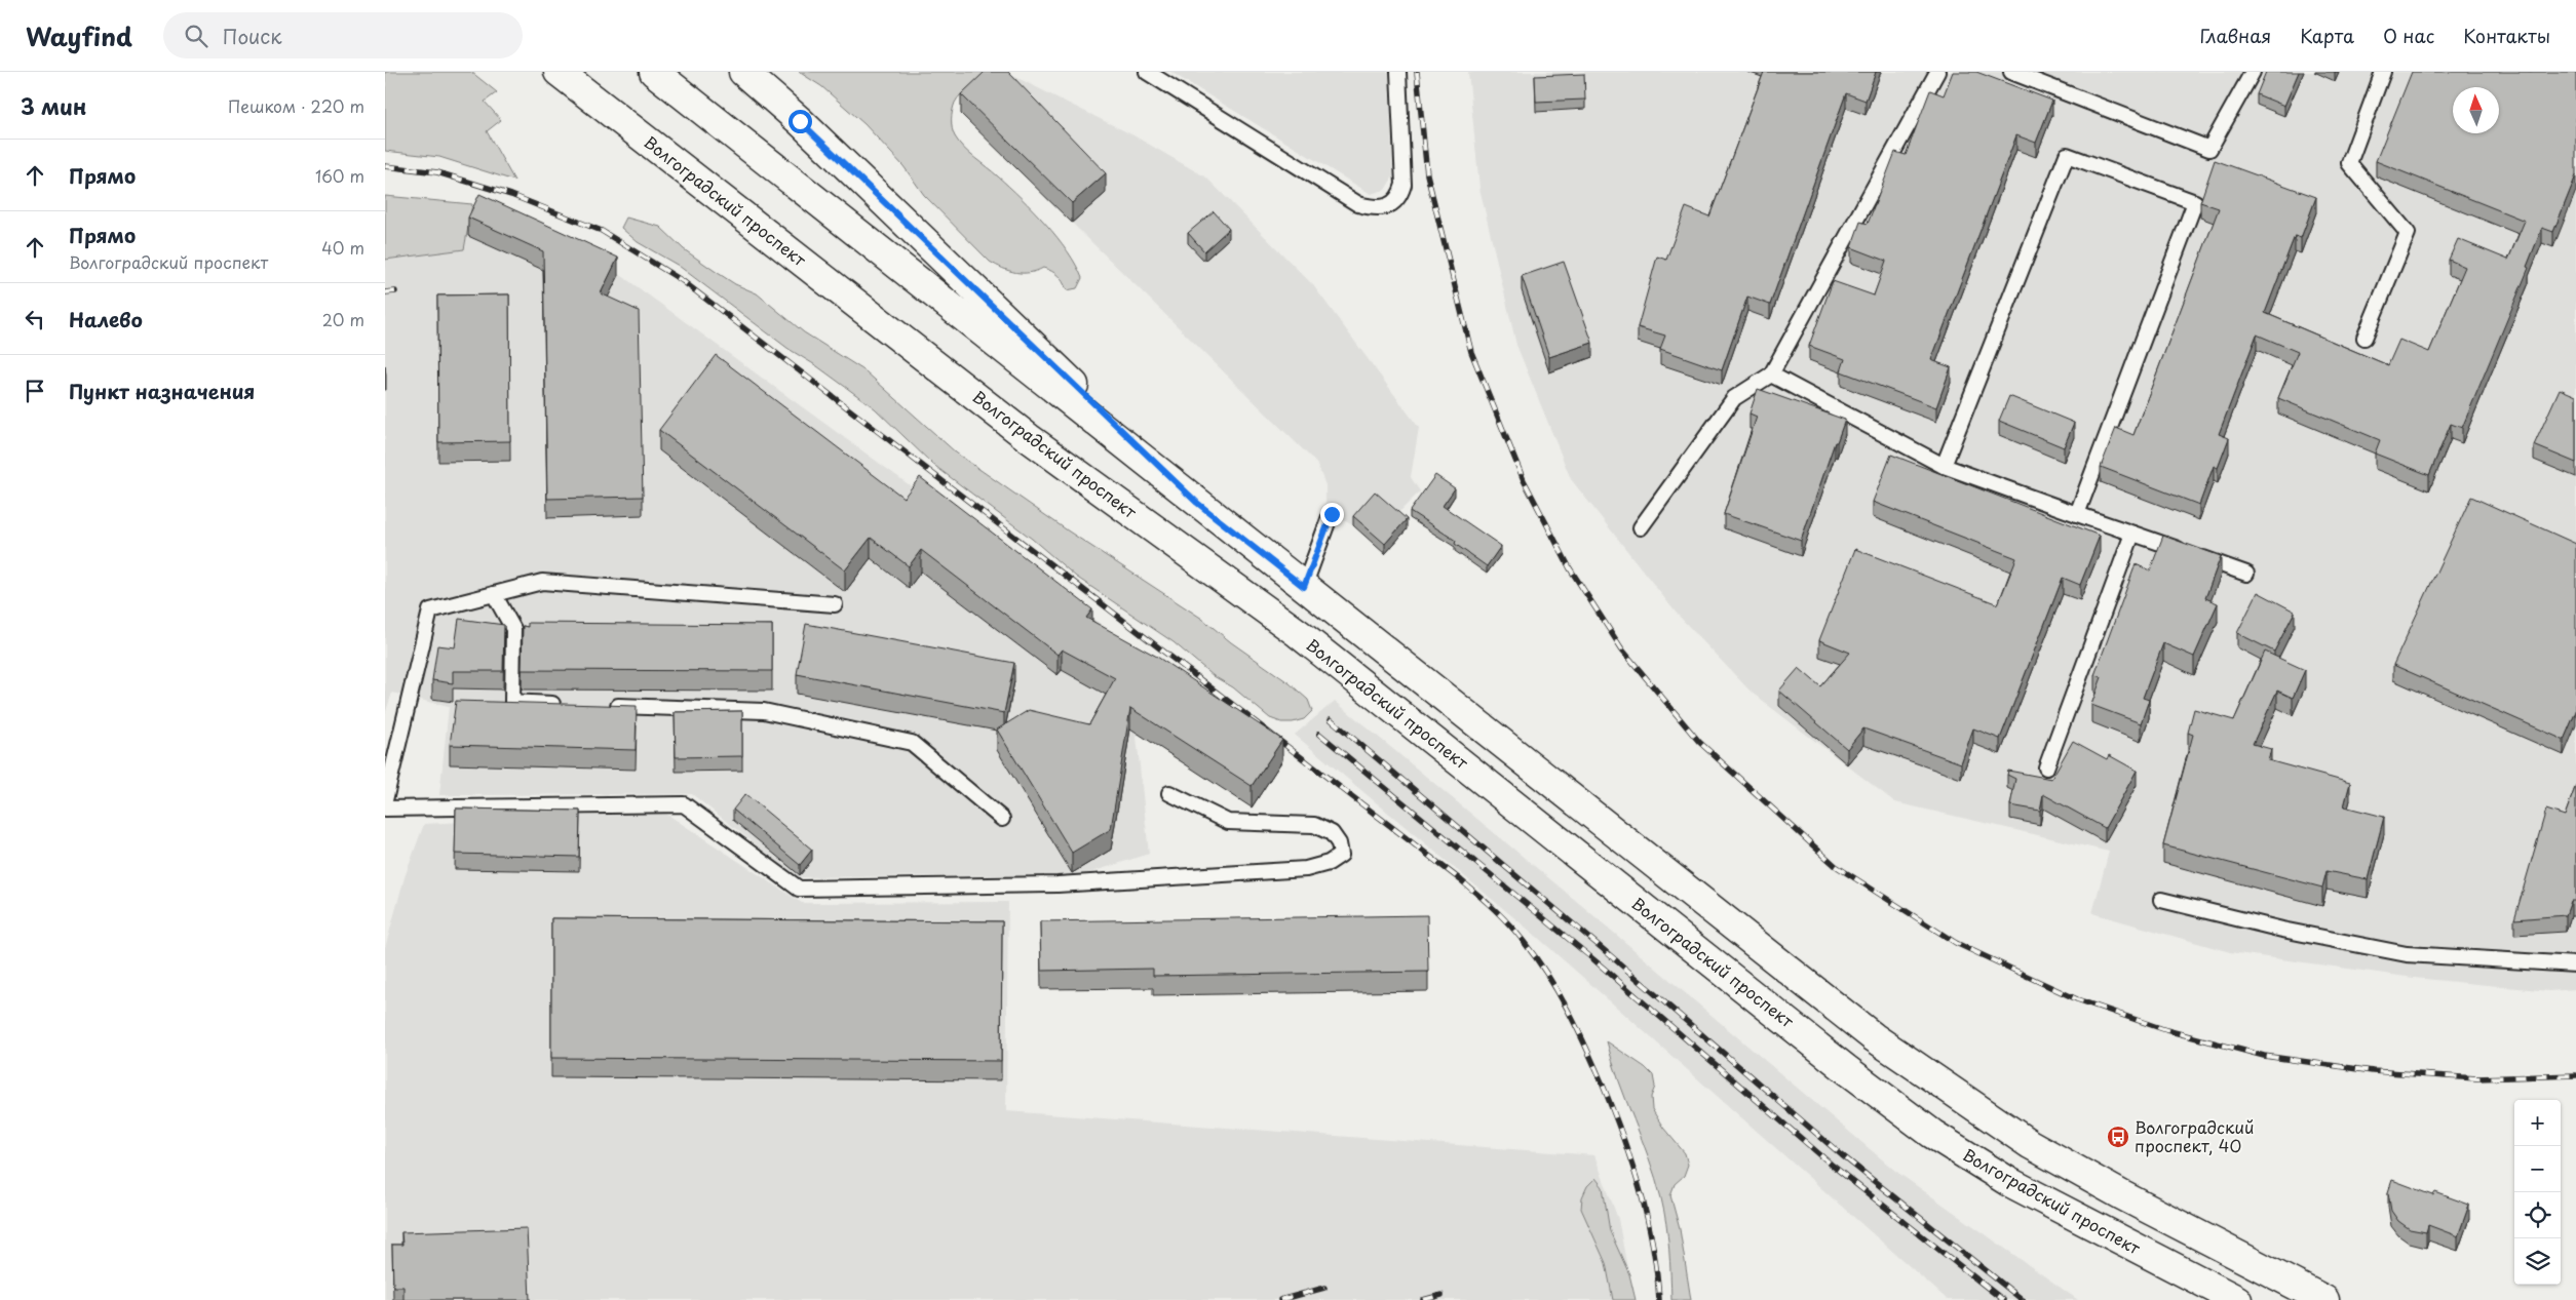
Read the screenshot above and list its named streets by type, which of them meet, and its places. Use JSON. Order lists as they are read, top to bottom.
{
  "streets": {
    "main road": ["Волгоградский проспект"]
  },
  "places": {
    "bus stop": ["Волгоградский проспект, 40"]
  },
  "north": "top",
  "page": {
    "header": "Wayfind",
    "search": "Поиск",
    "nav": [
      "Главная",
      "Карта",
      "О нас",
      "Контакты"
    ],
    "heading": ["3 мин", "Пешком · 220 m"],
    "list": [
      ["Прямо", "160 m"],
      ["Прямо", "Волгоградский проспект", "40 m"],
      ["Налево", "20 m"],
      "Пункт назначения"
    ],
    "map_buttons": ["+", "−"]
  }
}
